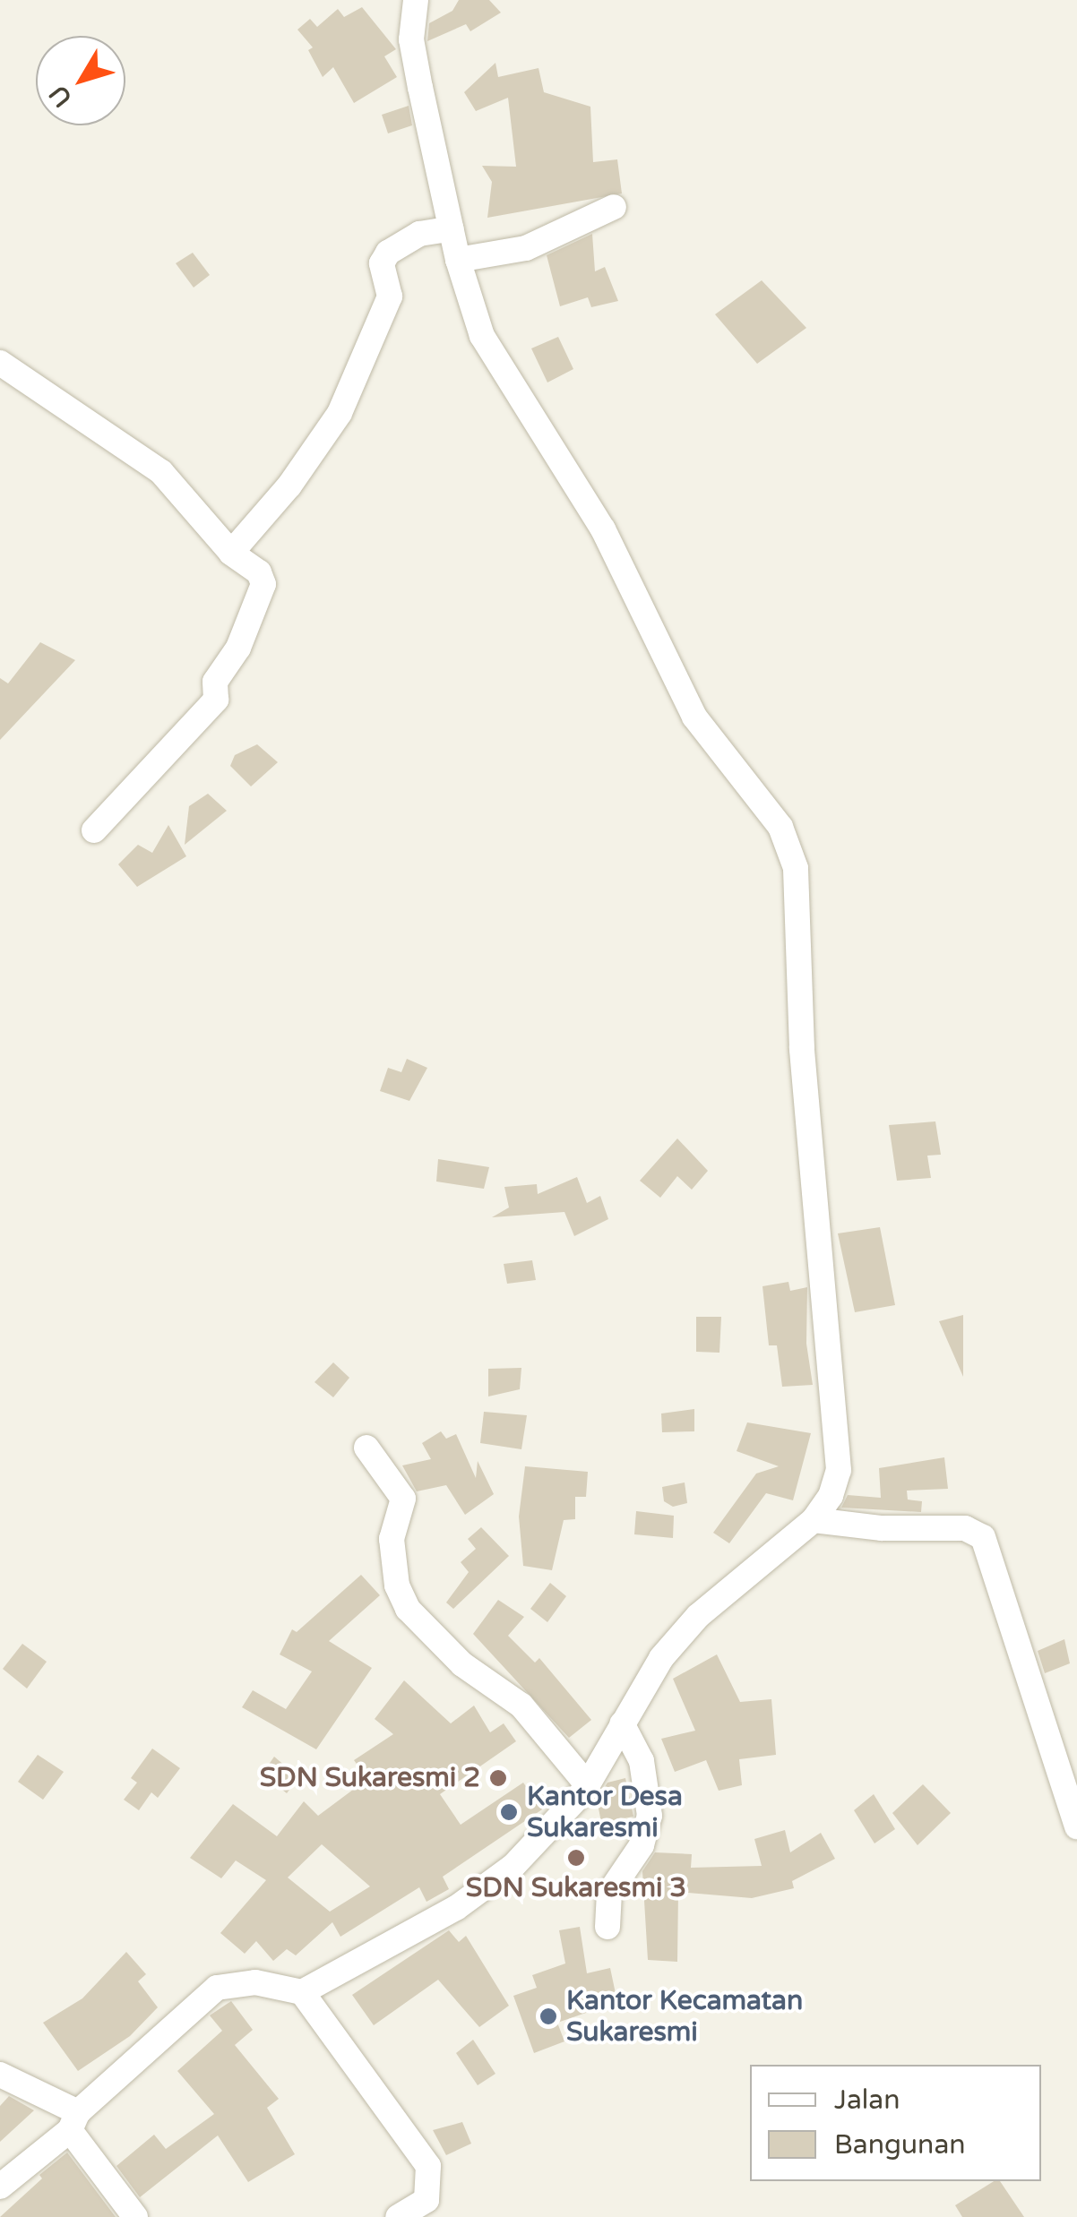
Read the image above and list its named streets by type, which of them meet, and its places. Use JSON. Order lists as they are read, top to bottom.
{
  "places": [
    "SDN Sukaresmi 2",
    "Kantor Desa Sukaresmi",
    "SDN Sukaresmi 3",
    "Kantor Kecamatan Sukaresmi"
  ],
  "legend": ["Jalan", "Bangunan"],
  "north": "bottom left"
}
